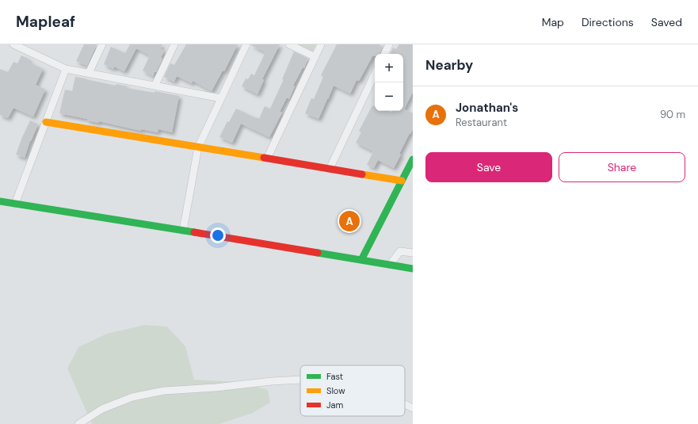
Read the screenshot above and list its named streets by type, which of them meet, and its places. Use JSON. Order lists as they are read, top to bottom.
{
  "legend": ["Fast", "Slow", "Jam"],
  "page": {
    "header": "Mapleaf",
    "nav": ["Map", "Directions", "Saved"],
    "heading": "Nearby",
    "map_buttons": ["+", "−"],
    "list": [
      {
        "mark": "A",
        "name": "Jonathan's",
        "note": "Restaurant",
        "value": "90 m"
      }
    ],
    "buttons": ["Save", "Share"],
    "pins": "A"
  }
}
